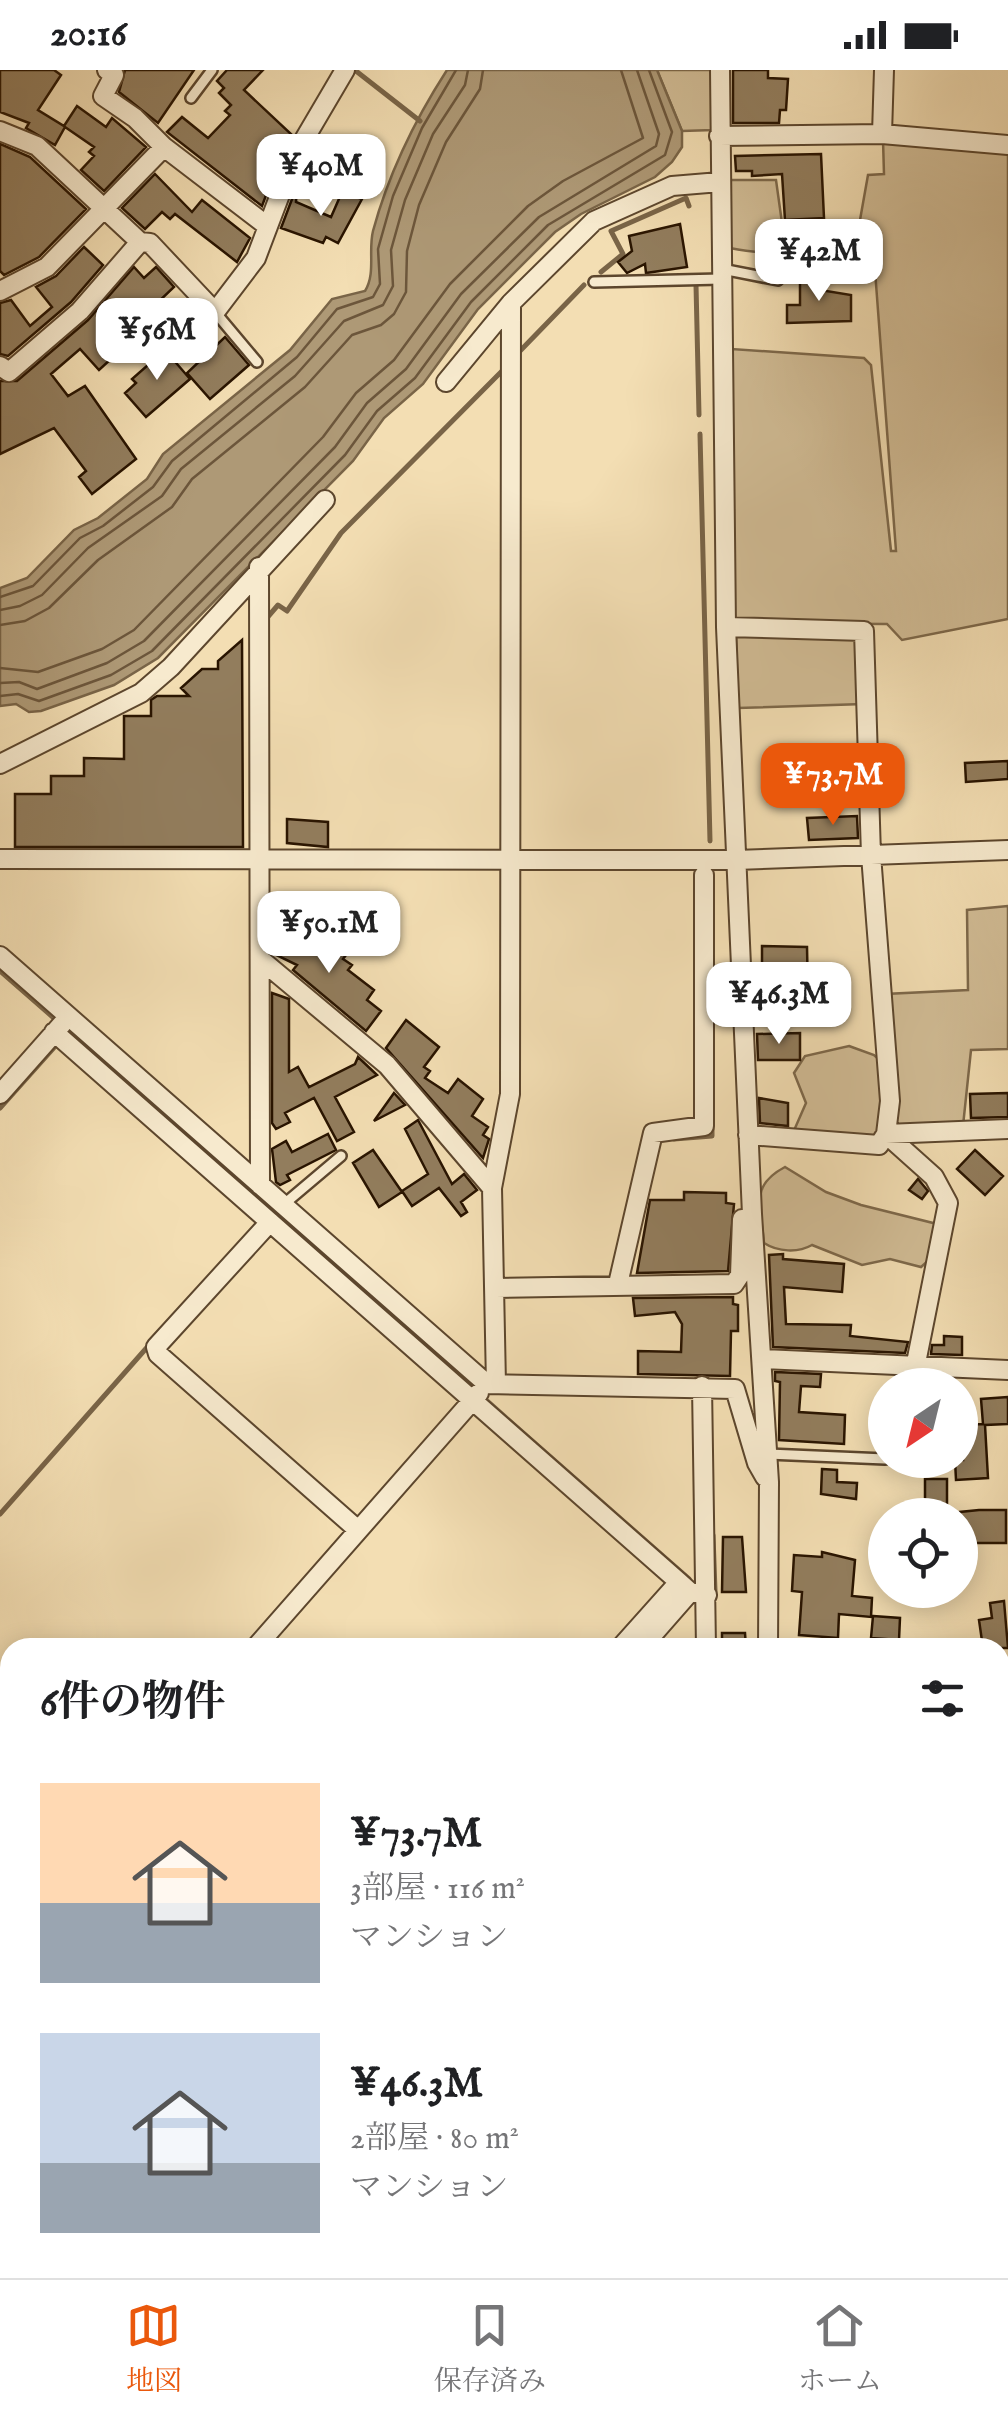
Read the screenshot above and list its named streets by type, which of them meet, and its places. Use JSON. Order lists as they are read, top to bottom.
{
  "north": "bottom left",
  "page": {
    "status": "20:16",
    "price": [
      "¥40M",
      "¥42M",
      "¥56M",
      "¥73.7M",
      "¥50.1M",
      "¥46.3M"
    ],
    "heading": "6件の物件",
    "list": [
      {
        "name": "¥73.7M",
        "note": "3部屋 · 116 m² · マンション"
      },
      {
        "name": "¥46.3M",
        "note": "2部屋 · 80 m² · マンション"
      }
    ],
    "tabs": ["地図", "保存済み", "ホーム"]
  }
}
